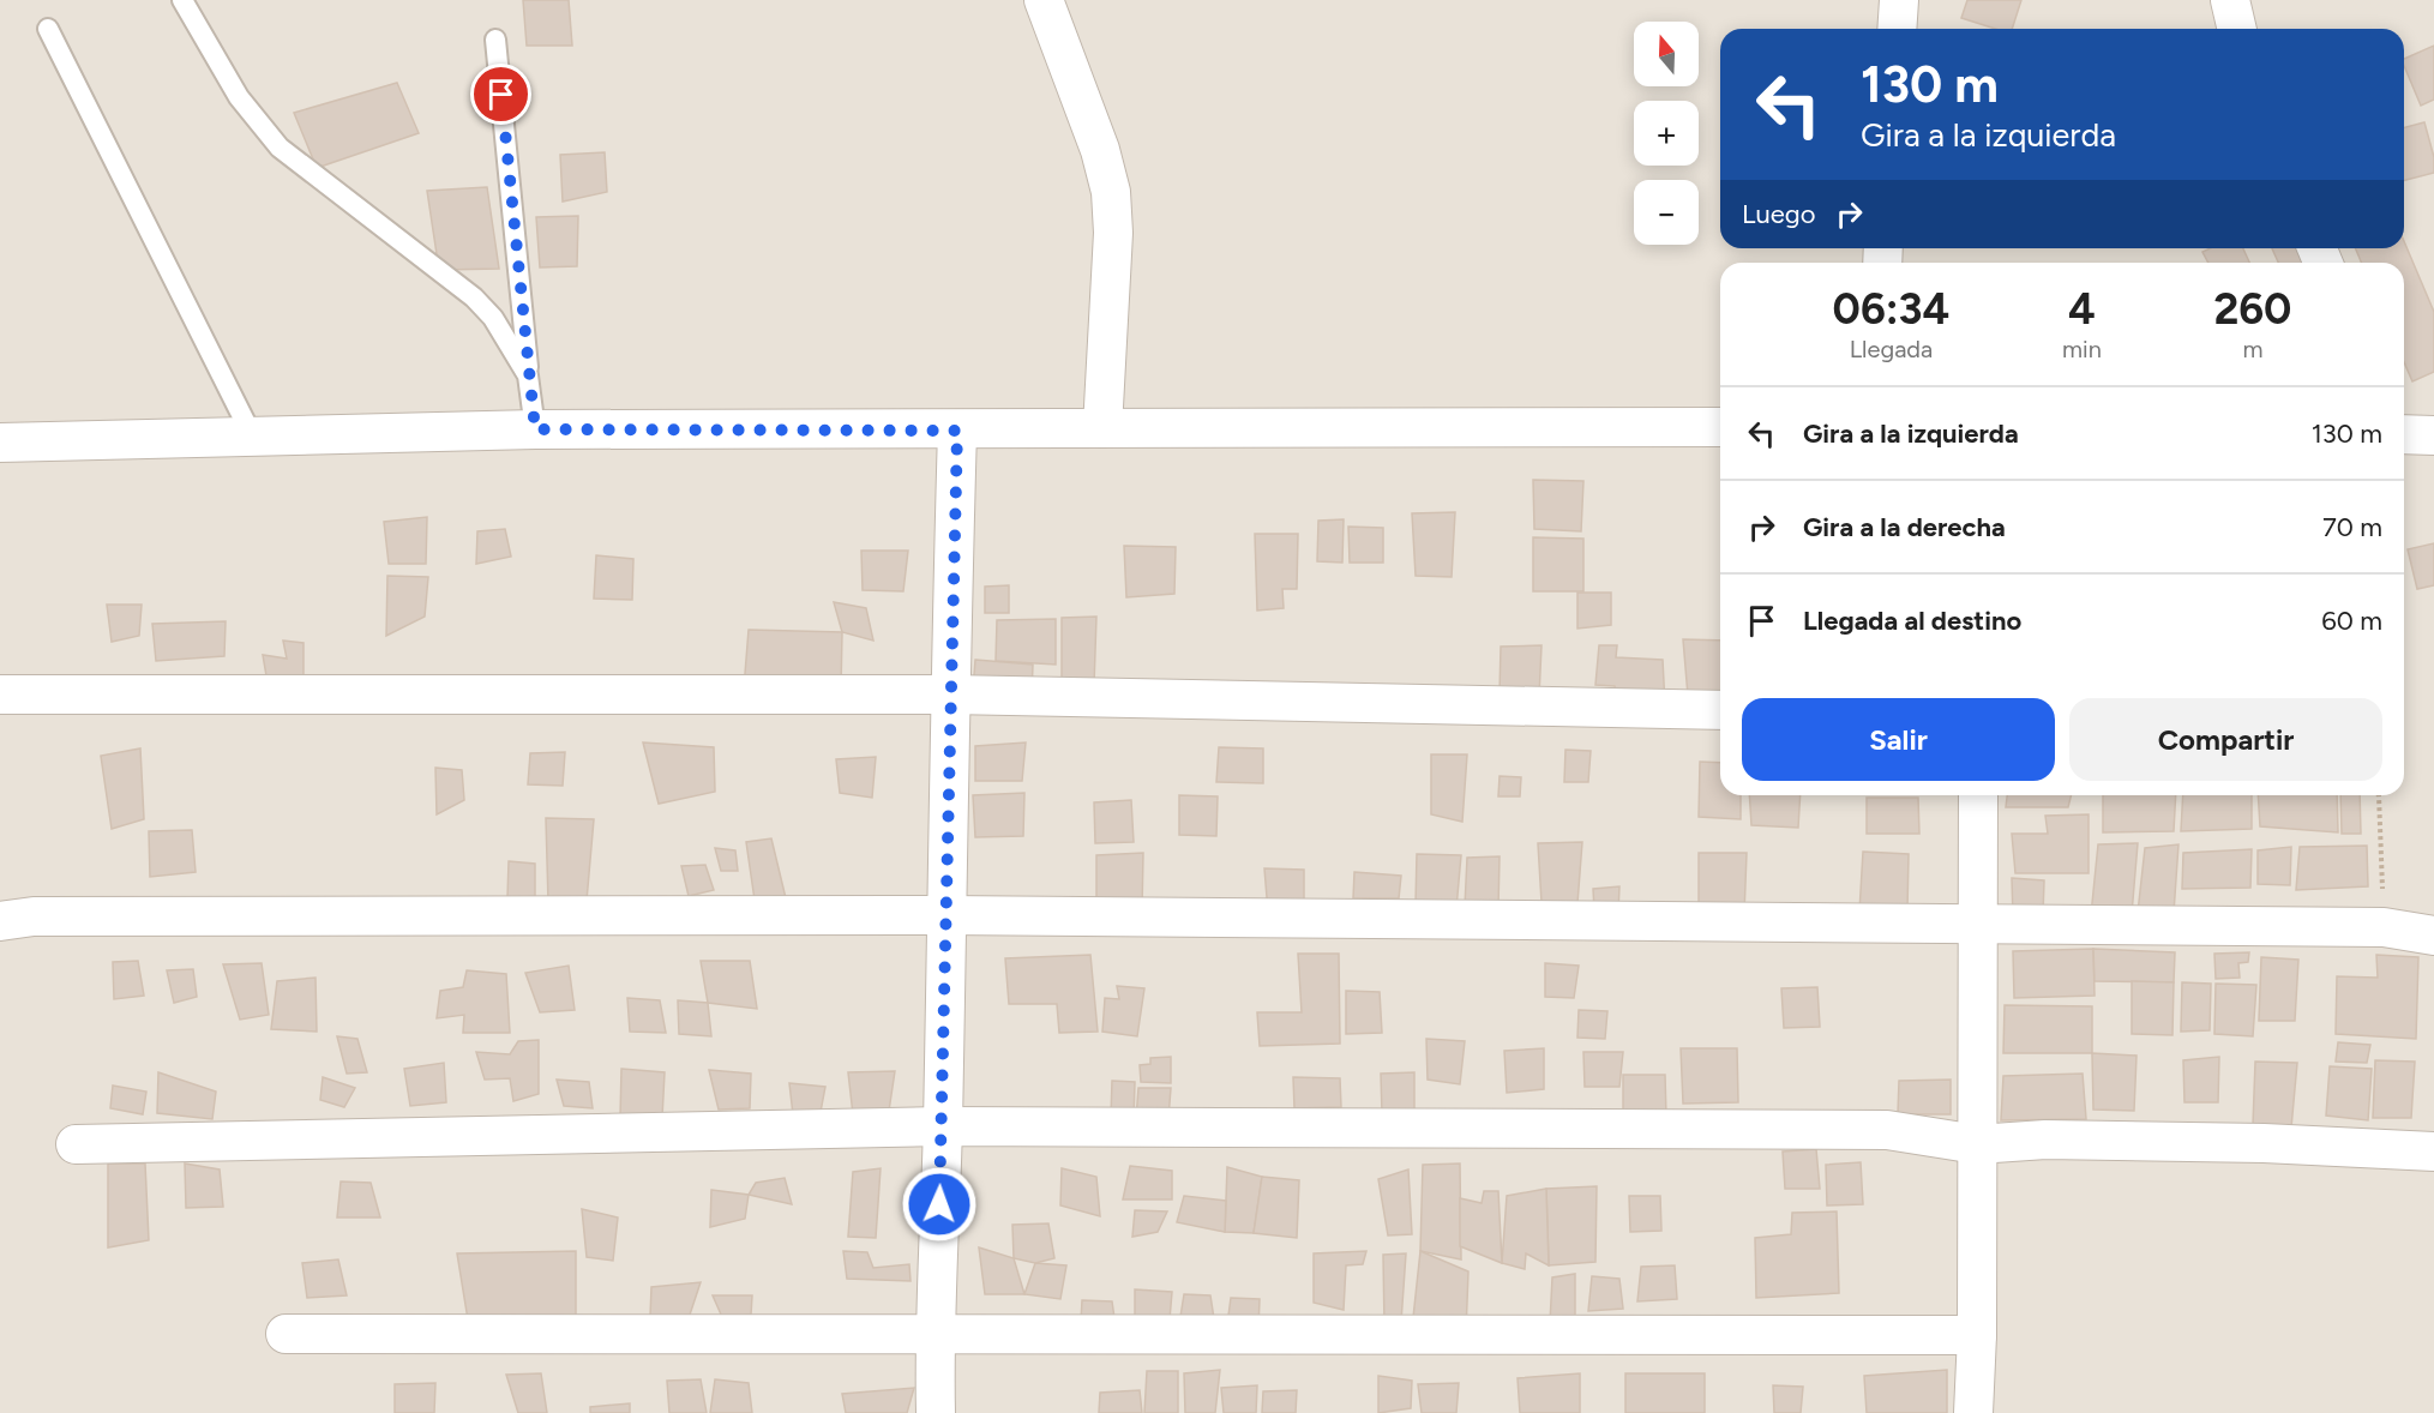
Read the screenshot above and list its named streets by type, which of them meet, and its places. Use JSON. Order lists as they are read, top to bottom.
{
  "north": "top",
  "page": {
    "map_buttons": ["+", "−"],
    "turn": ["130 m", "Gira a la izquierda"],
    "then": "Luego",
    "eta": [
      "06:34",
      "Llegada",
      "4",
      "min",
      "260",
      "m"
    ],
    "list": [
      {
        "name": "Gira a la izquierda",
        "value": "130 m"
      },
      {
        "name": "Gira a la derecha",
        "value": "70 m"
      },
      {
        "name": "Llegada al destino",
        "value": "60 m"
      }
    ],
    "buttons": ["Salir", "Compartir"]
  }
}
